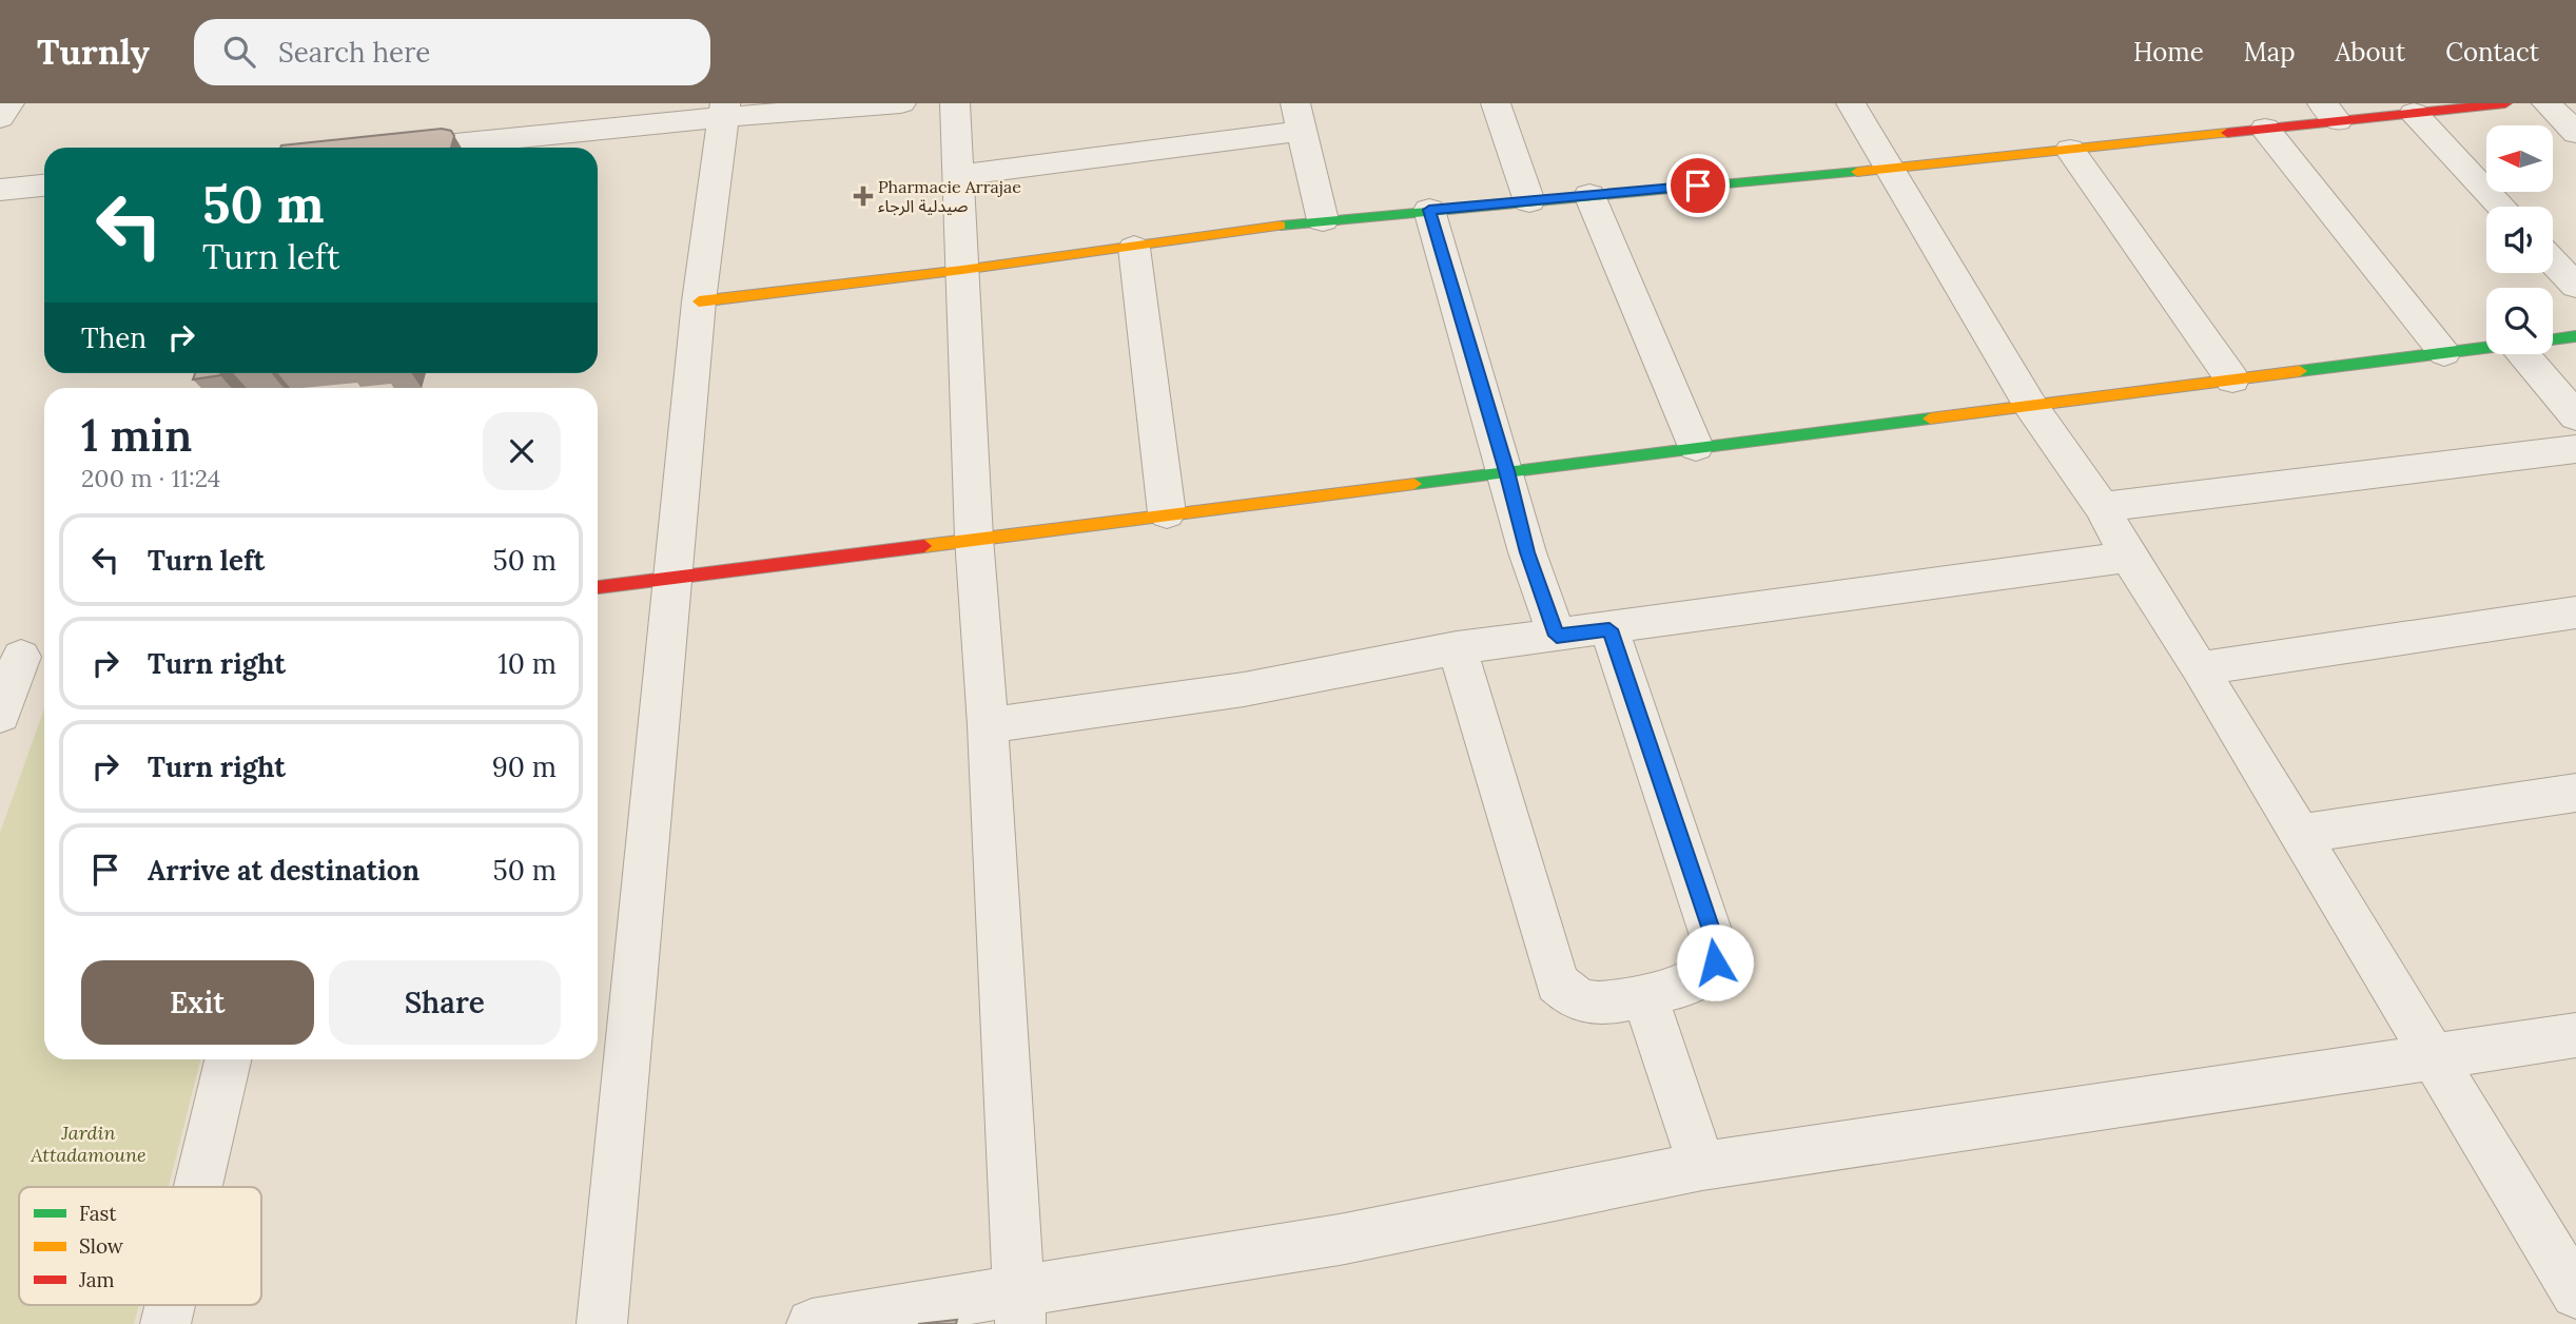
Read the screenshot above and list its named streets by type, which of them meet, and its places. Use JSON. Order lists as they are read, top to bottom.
{
  "parks": ["Jardin Attadamoune"],
  "places": {
    "health": ["Pharmacie Arrajae صيدلية الرجاء"]
  },
  "legend": ["Fast", "Slow", "Jam"],
  "north": "left",
  "page": {
    "header": "Turnly",
    "search": "Search here",
    "nav": [
      "Home",
      "Map",
      "About",
      "Contact"
    ],
    "turn": ["50 m", "Turn left"],
    "then": "Then",
    "heading": ["1 min", "200 m · 11:24"],
    "list": [
      {
        "name": "Turn left",
        "value": "50 m"
      },
      {
        "name": "Turn right",
        "value": "10 m"
      },
      {
        "name": "Turn right",
        "value": "90 m"
      },
      {
        "name": "Arrive at destination",
        "value": "50 m"
      }
    ],
    "buttons": ["Exit", "Share"]
  }
}
